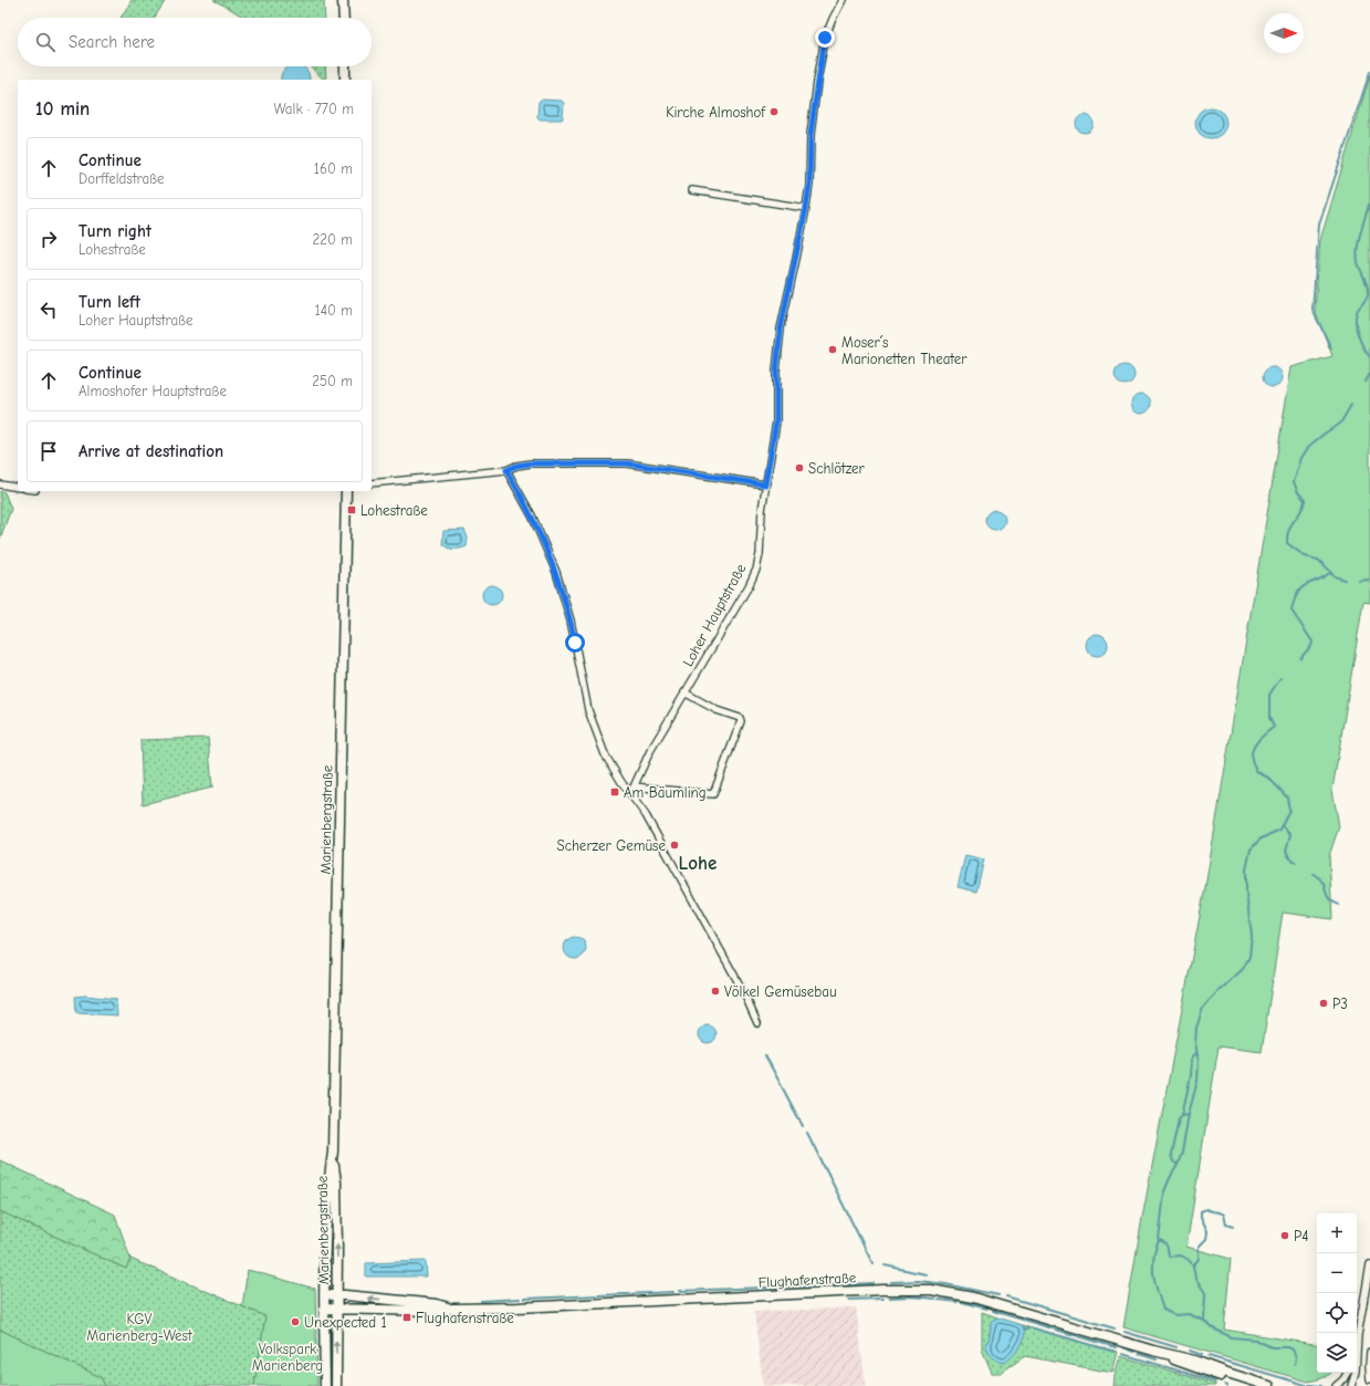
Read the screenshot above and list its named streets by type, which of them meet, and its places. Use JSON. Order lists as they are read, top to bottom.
{
  "streets": {
    "main road": ["Marienbergstraße", "Flughafenstraße"],
    "street": ["Loher Hauptstraße"]
  },
  "crossings": [
    ["Marienbergstraße", "Flughafenstraße"]
  ],
  "districts": ["Lohe"],
  "parks": ["KGV Marienberg-West", "Volkspark Marienberg"],
  "places": {
    "other": [
      "Kirche Almoshof",
      "Moser´s Marionetten Theater",
      "Schlötzer",
      "Scherzer Gemüse",
      "Völkel Gemüsebau",
      "P3",
      "P4",
      "Unexpected 1"
    ],
    "transit": ["Lohestraße", "Am Bäumling", "Flughafenstraße"]
  },
  "north": "right",
  "page": {
    "search": "Search here",
    "heading": ["10 min", "Walk · 770 m"],
    "list": [
      ["Continue", "Dorffeldstraße", "160 m"],
      ["Turn right", "Lohestraße", "220 m"],
      ["Turn left", "Loher Hauptstraße", "140 m"],
      ["Continue", "Almoshofer Hauptstraße", "250 m"],
      "Arrive at destination"
    ],
    "map_buttons": ["+", "−"]
  }
}
